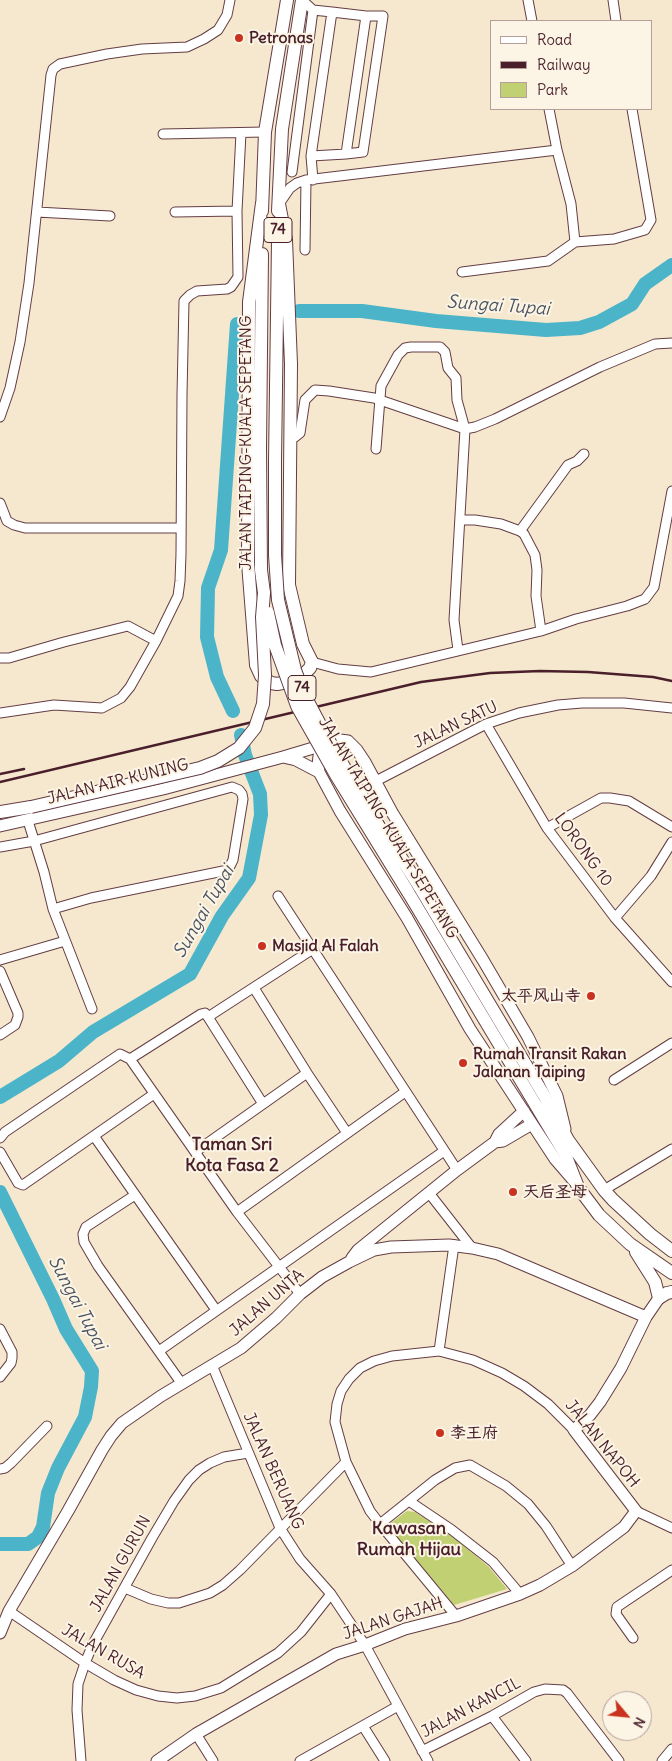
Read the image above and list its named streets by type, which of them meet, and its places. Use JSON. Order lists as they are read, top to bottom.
{
  "streets": {
    "main road": [
      "74",
      "JALAN TAIPING-KUALA SEPETANG",
      "JALAN AIR KUNING",
      "JALAN UNTA",
      "JALAN NAPOH",
      "JALAN GAJAH"
    ],
    "street": [
      "JALAN SATU",
      "LORONG 10",
      "JALAN BERUANG",
      "JALAN GURUN",
      "JALAN RUSA",
      "JALAN KANCIL"
    ]
  },
  "crossings": [
    ["JALAN SATU", "JALAN AIR KUNING"],
    ["JALAN SATU", "LORONG 10"],
    ["JALAN UNTA", "JALAN BERUANG"],
    ["JALAN UNTA", "JALAN RUSA"],
    ["JALAN NAPOH", "JALAN GAJAH"],
    ["JALAN BERUANG", "JALAN GURUN"],
    ["JALAN BERUANG", "JALAN GAJAH"],
    ["JALAN BERUANG", "JALAN RUSA"],
    ["JALAN BERUANG", "JALAN KANCIL"],
    ["JALAN GURUN", "JALAN RUSA"]
  ],
  "districts": ["Taman Sri Kota Fasa 2", "Kawasan Rumah Hijau"],
  "water": ["Sungai Tupai"],
  "places": [
    "Petronas",
    "Masjid Al Falah",
    "太平风山寺",
    "Rumah Transit Rakan Jalanan Taiping",
    "天后圣母",
    "李王府"
  ],
  "legend": ["Road", "Railway", "Park"],
  "north": "bottom right"
}
